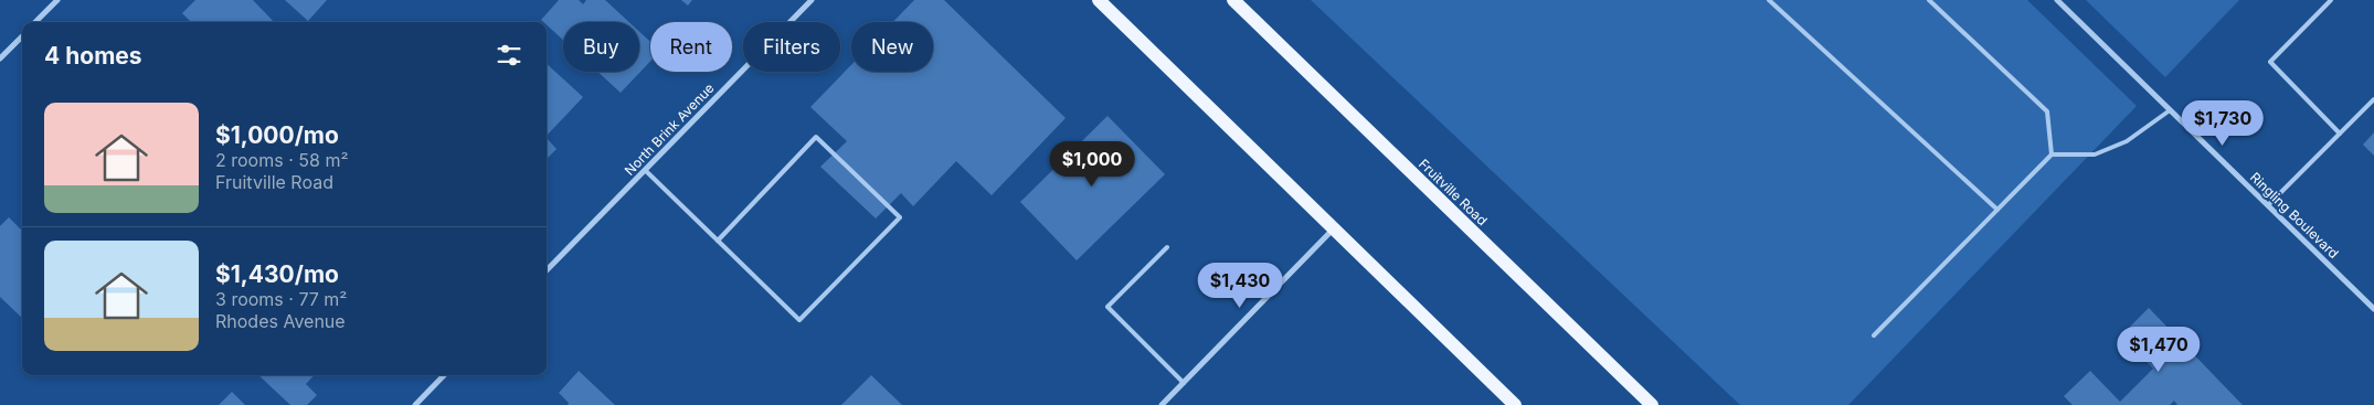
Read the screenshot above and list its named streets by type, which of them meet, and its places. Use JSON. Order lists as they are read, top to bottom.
{
  "streets": {
    "main road": ["Fruitville Road"],
    "street": ["North Brink Avenue", "Ringling Boulevard"]
  },
  "page": {
    "chip": [
      "Buy",
      "Rent",
      "Filters",
      "New"
    ],
    "heading": "4 homes",
    "list": [
      {
        "name": "$1,000/mo",
        "note": "2 rooms · 58 m² · Fruitville Road"
      },
      {
        "name": "$1,430/mo",
        "note": "3 rooms · 77 m² · Rhodes Avenue"
      }
    ],
    "price": [
      "$1,730",
      "$1,000",
      "$1,430",
      "$1,470"
    ]
  }
}
